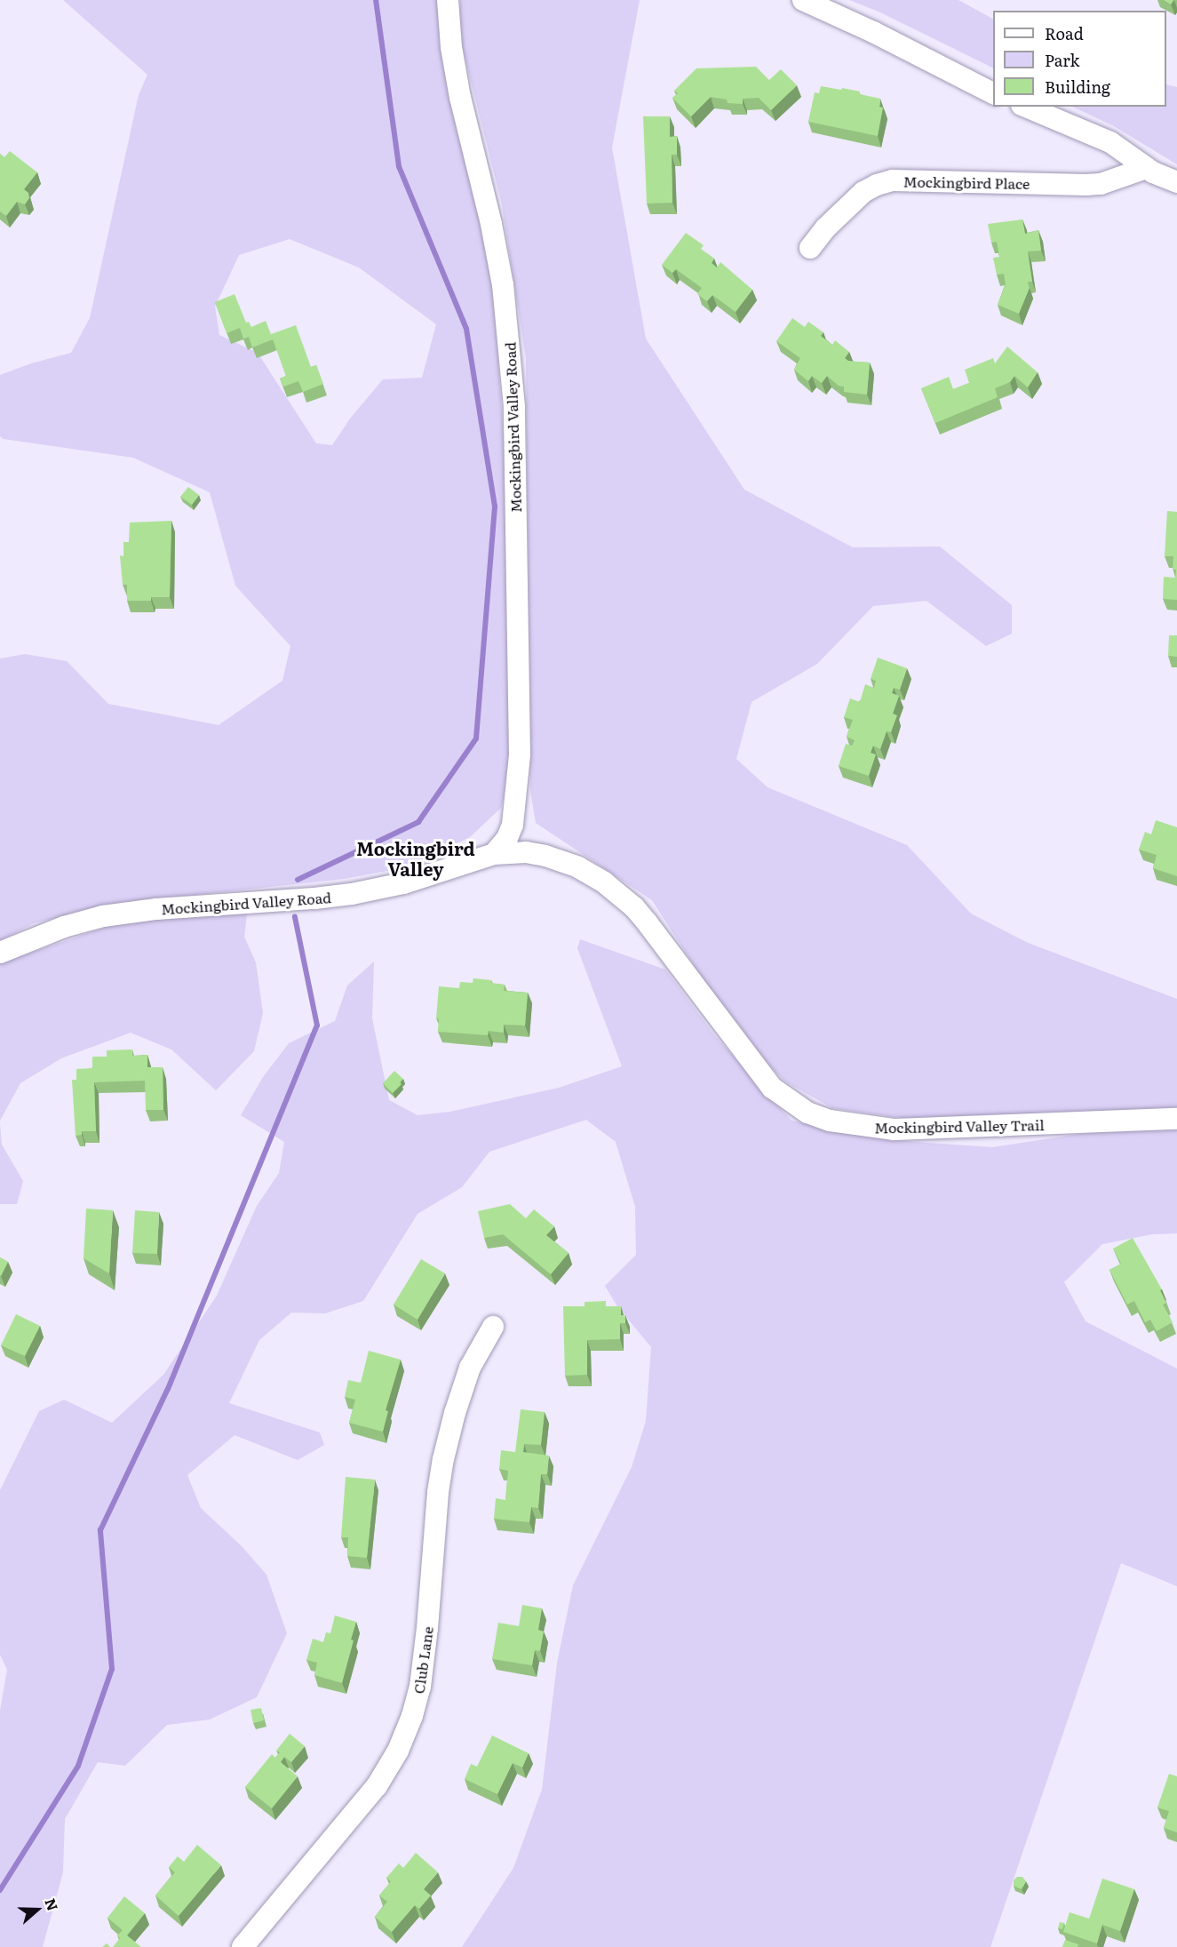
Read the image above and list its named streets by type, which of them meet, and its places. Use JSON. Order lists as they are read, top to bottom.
{
  "streets": {
    "street": [
      "Mockingbird Place",
      "Mockingbird Valley Road",
      "Mockingbird Valley Trail",
      "Club Lane"
    ]
  },
  "crossings": [
    ["Mockingbird Valley Road", "Mockingbird Valley Trail"]
  ],
  "districts": ["Mockingbird Valley"],
  "legend": ["Road", "Park", "Building"],
  "north": "right"
}
